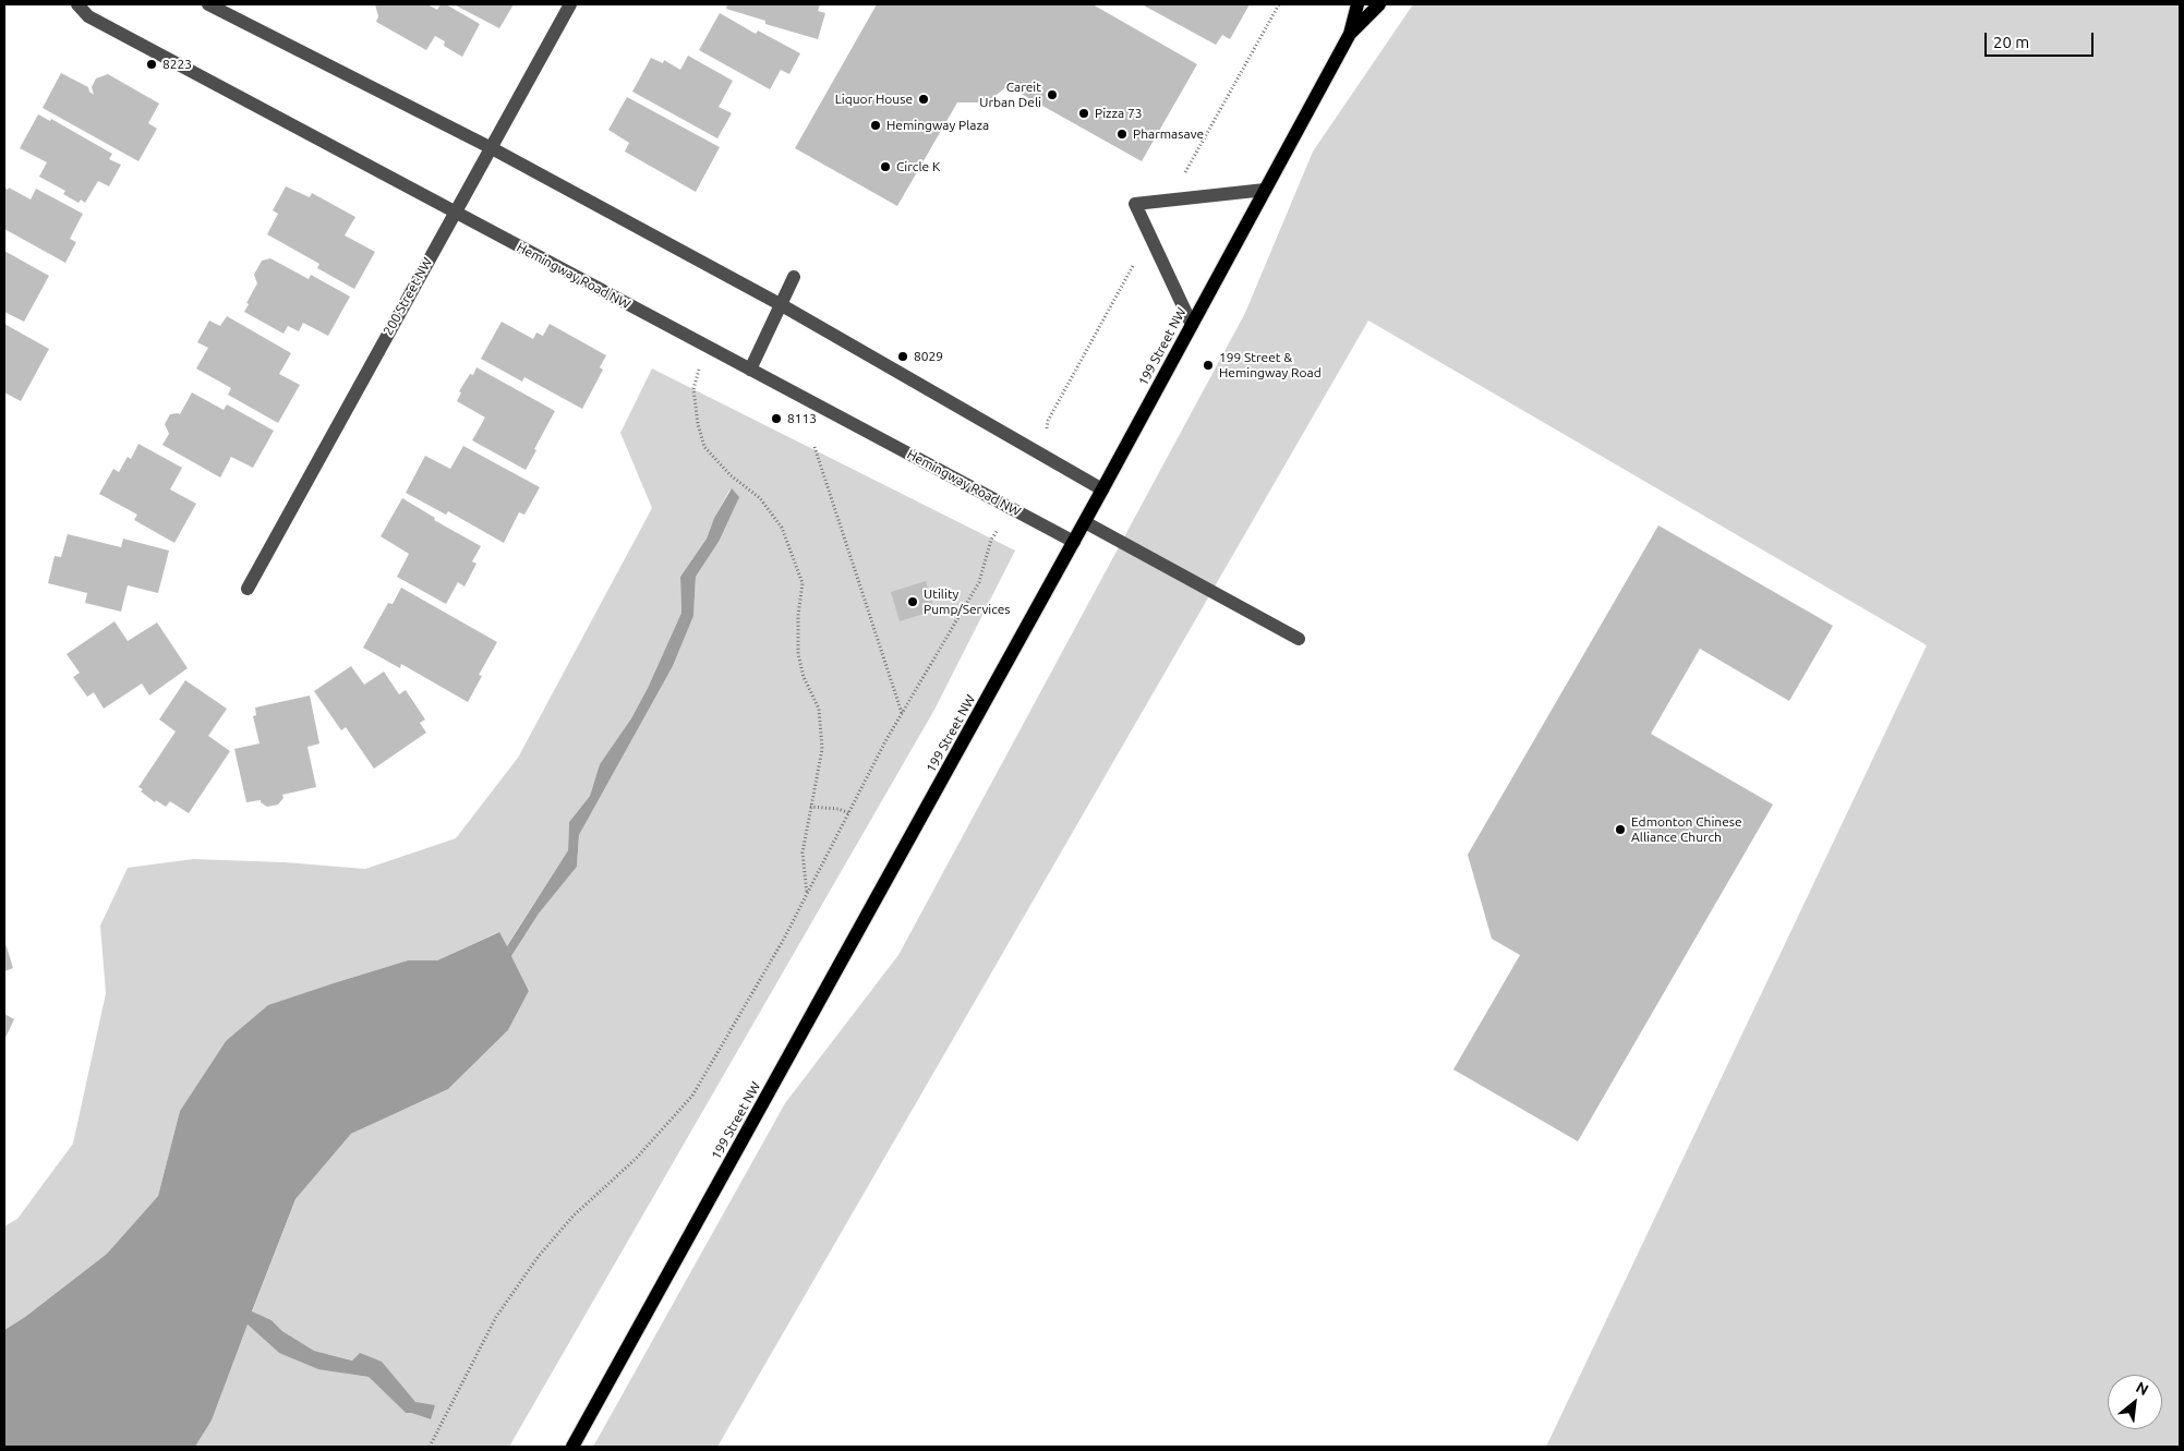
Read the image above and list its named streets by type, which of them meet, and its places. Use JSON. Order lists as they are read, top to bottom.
{
  "streets": {
    "main road": ["199 Street NW"],
    "street": ["Hemingway Road NW", "200 Street NW"]
  },
  "crossings": [
    ["Hemingway Road NW", "200 Street NW"],
    ["Hemingway Road NW", "199 Street NW"]
  ],
  "places": [
    "8223",
    "Careit Urban Deli",
    "Liquor House",
    "Pizza 73",
    "Hemingway Plaza",
    "Pharmasave",
    "Circle K",
    "8029",
    "199 Street & Hemingway Road",
    "8113",
    "Utility Pump/Services",
    "Edmonton Chinese Alliance Church"
  ],
  "scale_bar": "20 m",
  "north": "top right"
}
